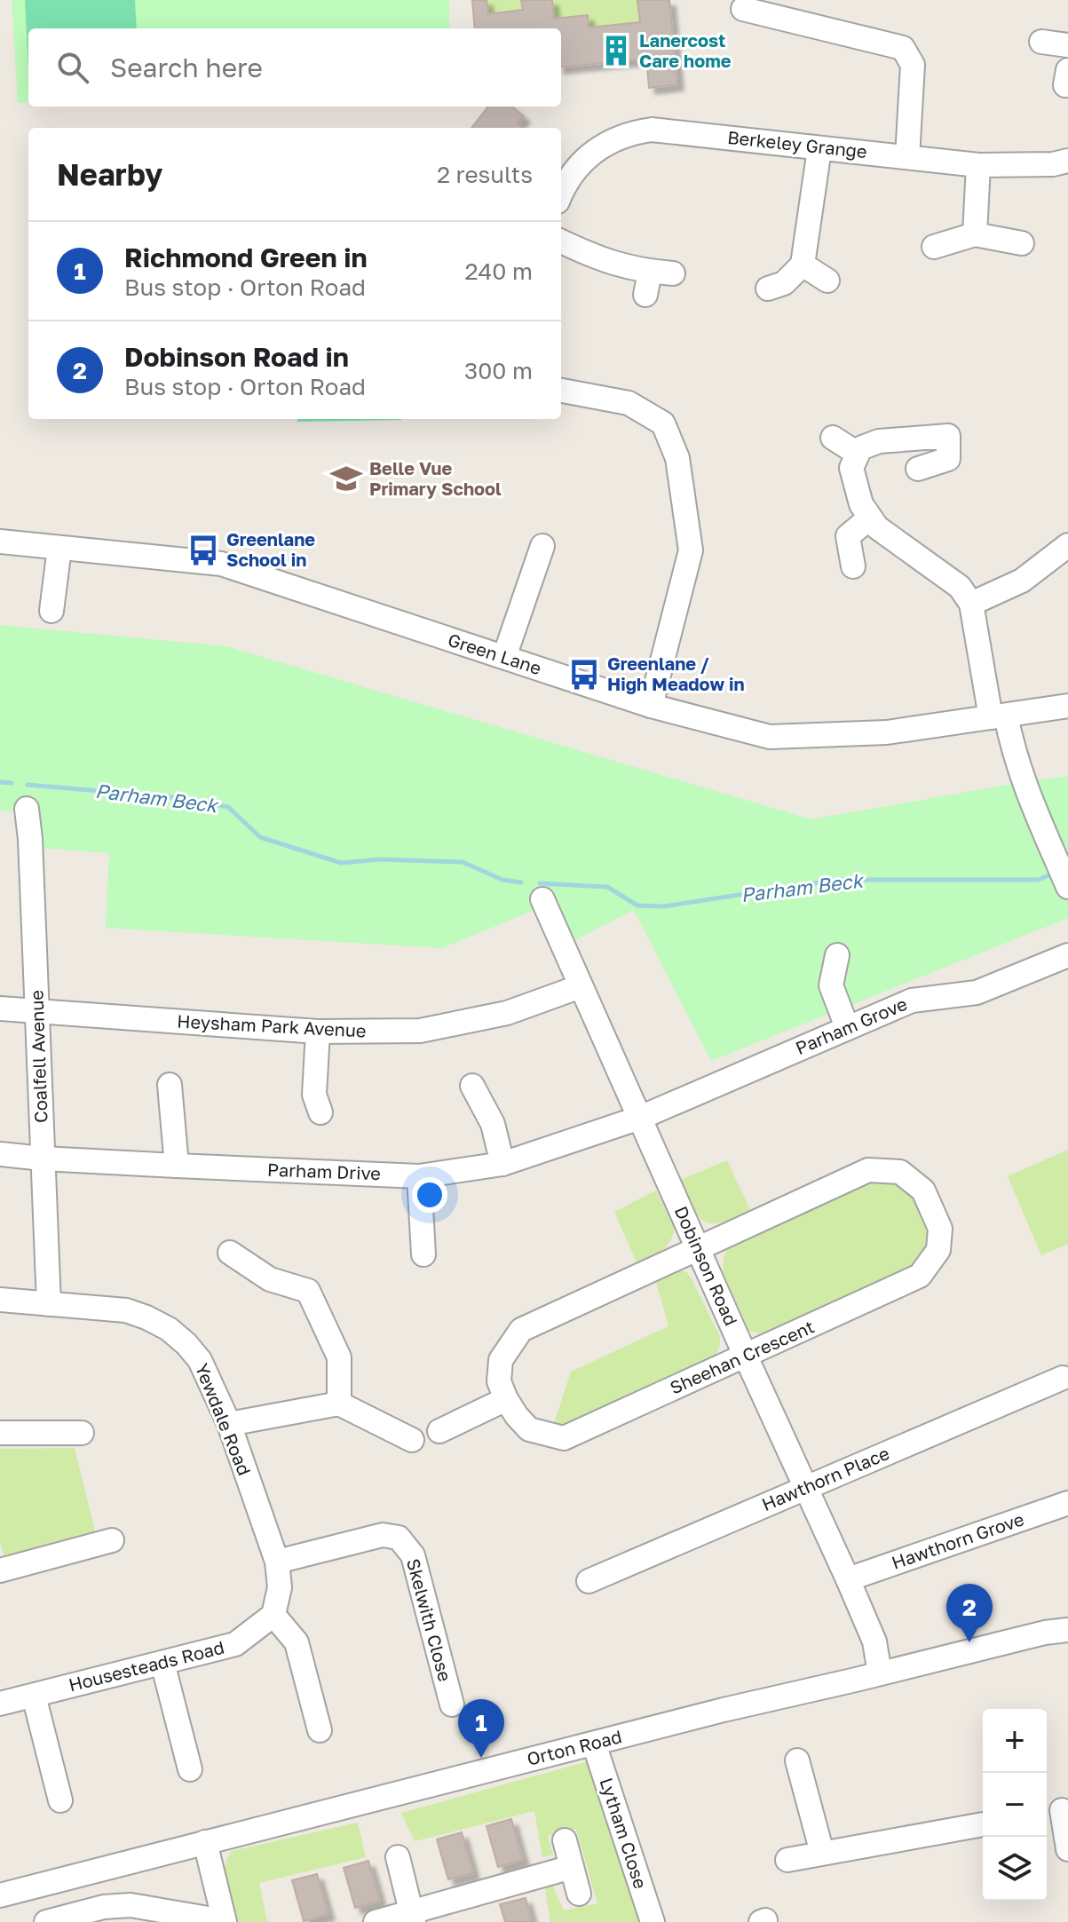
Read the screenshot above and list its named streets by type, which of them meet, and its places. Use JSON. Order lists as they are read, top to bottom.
{
  "streets": {
    "street": [
      "Berkeley Grange",
      "Green Lane",
      "Heysham Park Avenue",
      "Parham Grove",
      "Coalfell Avenue",
      "Parham Drive",
      "Dobinson Road",
      "Sheehan Crescent",
      "Yewdale Road",
      "Hawthorn Place",
      "Hawthorn Grove",
      "Skelwith Close",
      "Housesteads Road",
      "Orton Road",
      "Lytham Close"
    ]
  },
  "crossings": [
    ["Heysham Park Avenue", "Coalfell Avenue"],
    ["Heysham Park Avenue", "Dobinson Road"],
    ["Parham Grove", "Parham Drive"],
    ["Parham Grove", "Dobinson Road"],
    ["Coalfell Avenue", "Parham Drive"],
    ["Coalfell Avenue", "Yewdale Road"],
    ["Parham Drive", "Dobinson Road"],
    ["Dobinson Road", "Sheehan Crescent"],
    ["Dobinson Road", "Hawthorn Place"],
    ["Dobinson Road", "Hawthorn Grove"],
    ["Dobinson Road", "Orton Road"],
    ["Yewdale Road", "Skelwith Close"],
    ["Orton Road", "Lytham Close"]
  ],
  "water": ["Parham Beck"],
  "places": {
    "building": ["Lanercost Care home"],
    "school or university": ["Belle Vue Primary School"],
    "bus stop": ["Greenlane School in", "Greenlane / High Meadow in"]
  },
  "page": {
    "search": "Search here",
    "heading": ["Nearby", "2 results"],
    "list": [
      {
        "mark": "1",
        "name": "Richmond Green in",
        "note": "Bus stop · Orton Road",
        "value": "240 m"
      },
      {
        "mark": "2",
        "name": "Dobinson Road in",
        "note": "Bus stop · Orton Road",
        "value": "300 m"
      }
    ],
    "pins": ["2", "1"],
    "map_buttons": ["+", "−"]
  }
}
